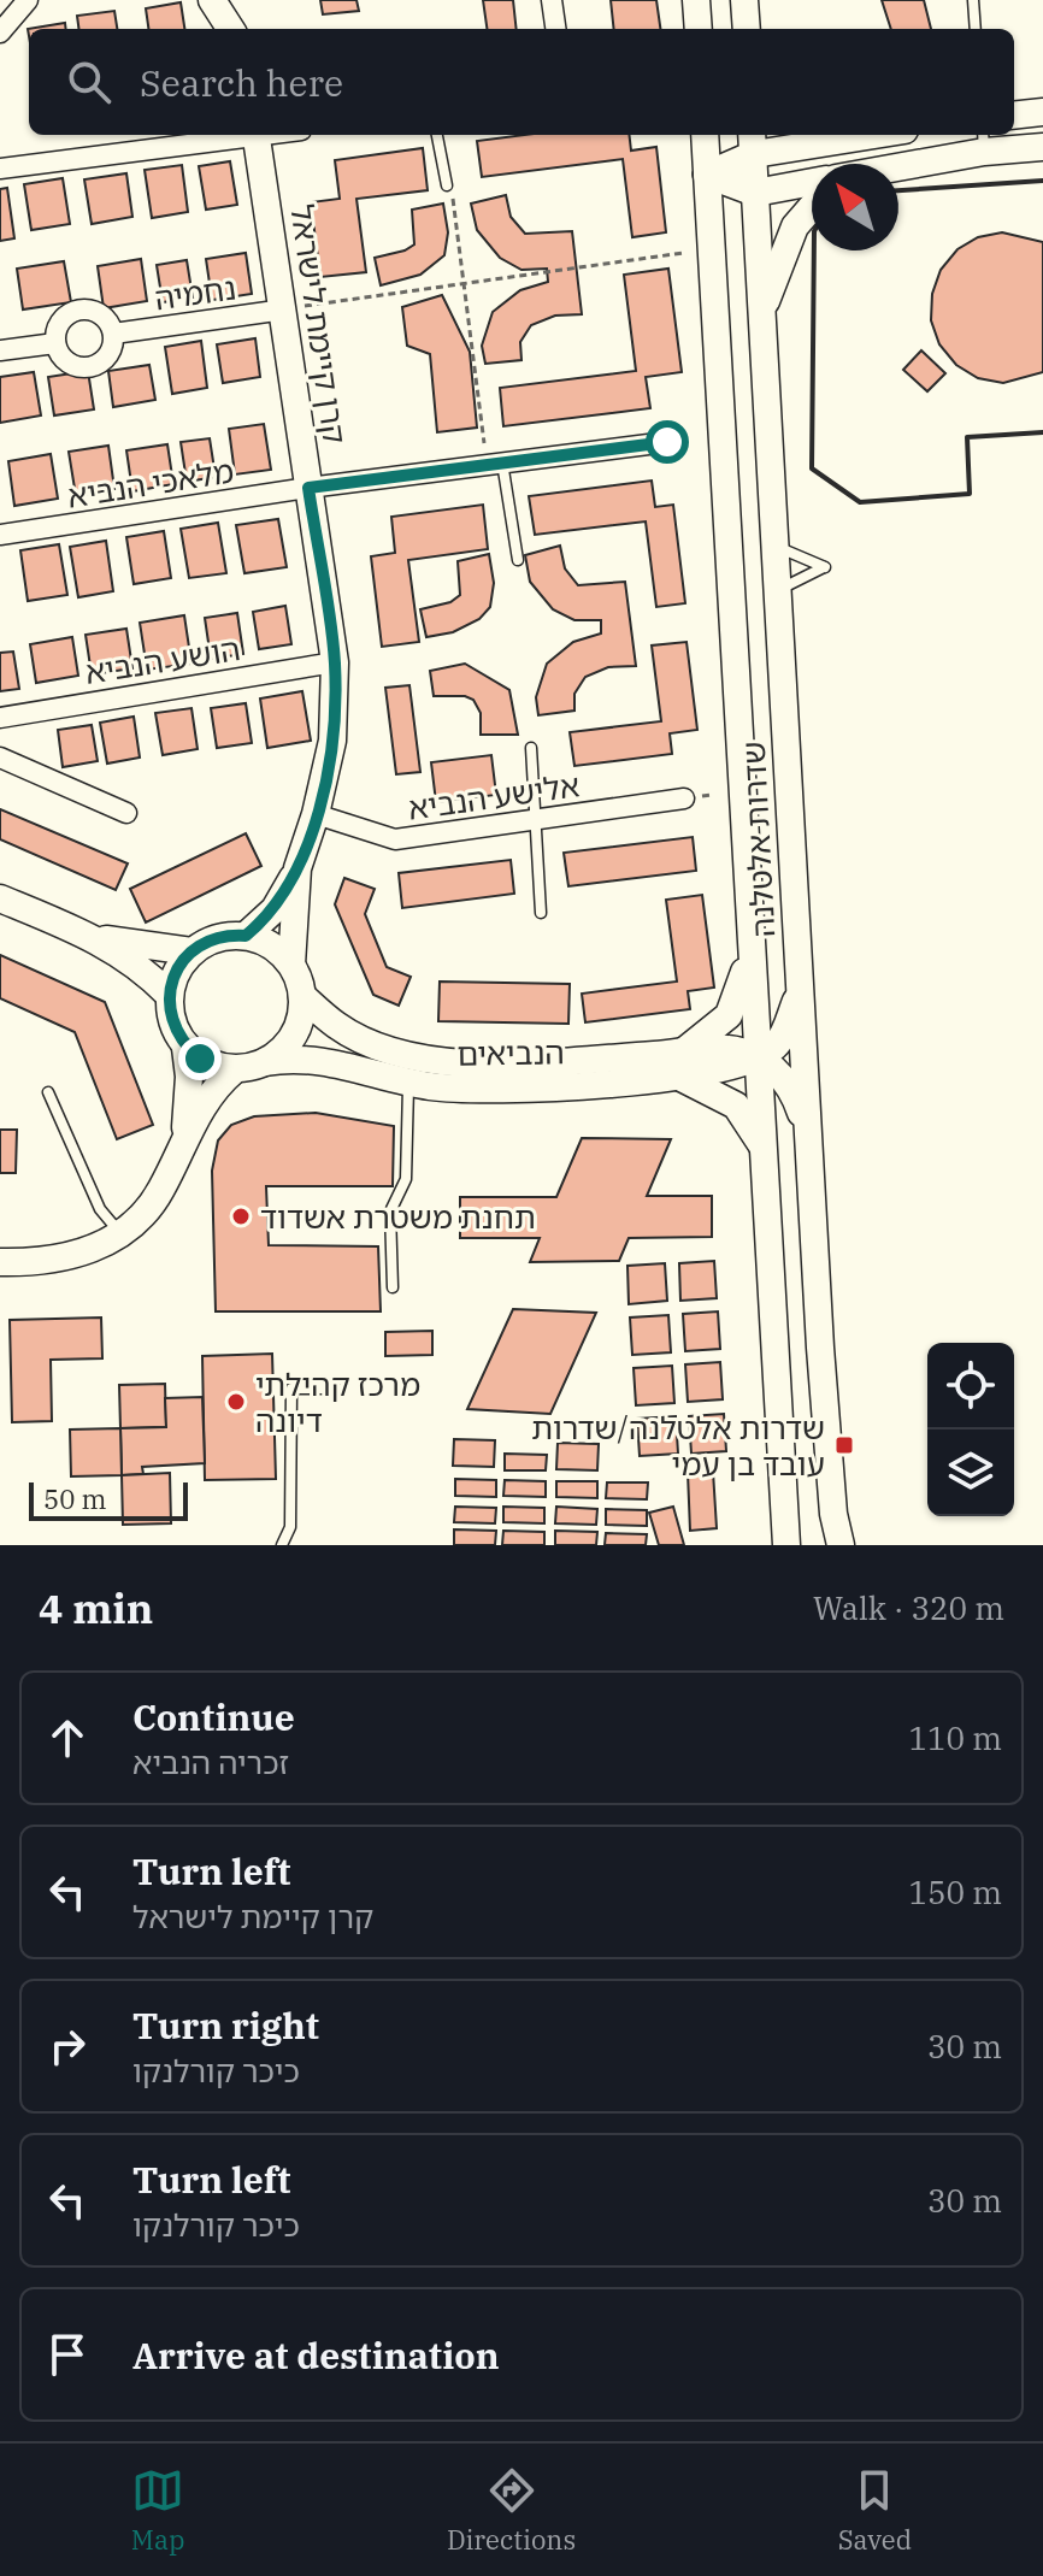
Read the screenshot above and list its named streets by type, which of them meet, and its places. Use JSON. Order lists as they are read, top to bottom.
{
  "streets": {
    "street": [
      "נחמיה",
      "קרן קיימת לישראל",
      "מלאכי הנביא",
      "הושע הנביא",
      "אלישע הנביא",
      "שדרות אלטלנה",
      "הנביאים"
    ]
  },
  "crossings": [
    ["נחמיה", "קרן קיימת לישראל"],
    ["קרן קיימת לישראל", "מלאכי הנביא"],
    ["קרן קיימת לישראל", "הושע הנביא"],
    ["קרן קיימת לישראל", "אלישע הנביא"],
    ["קרן קיימת לישראל", "הנביאים"],
    ["שדרות אלטלנה", "הנביאים"]
  ],
  "places": {
    "other": ["תחנת משטרת אשדוד", "מרכז קהילתי דיונה"],
    "transit": ["שדרות אלטלנה/שדרות עובד בן עמי"]
  },
  "scale_bar": "50 m",
  "north": "top left",
  "page": {
    "search": "Search here",
    "scale": "50 m",
    "heading": ["4 min", "Walk · 320 m"],
    "list": [
      ["Continue", "זכריה הנביא", "110 m"],
      ["Turn left", "קרן קיימת לישראל", "150 m"],
      ["Turn right", "כיכר קורלנקו", "30 m"],
      ["Turn left", "כיכר קורלנקו", "30 m"],
      "Arrive at destination"
    ],
    "nav": ["Map", "Directions", "Saved"]
  }
}
